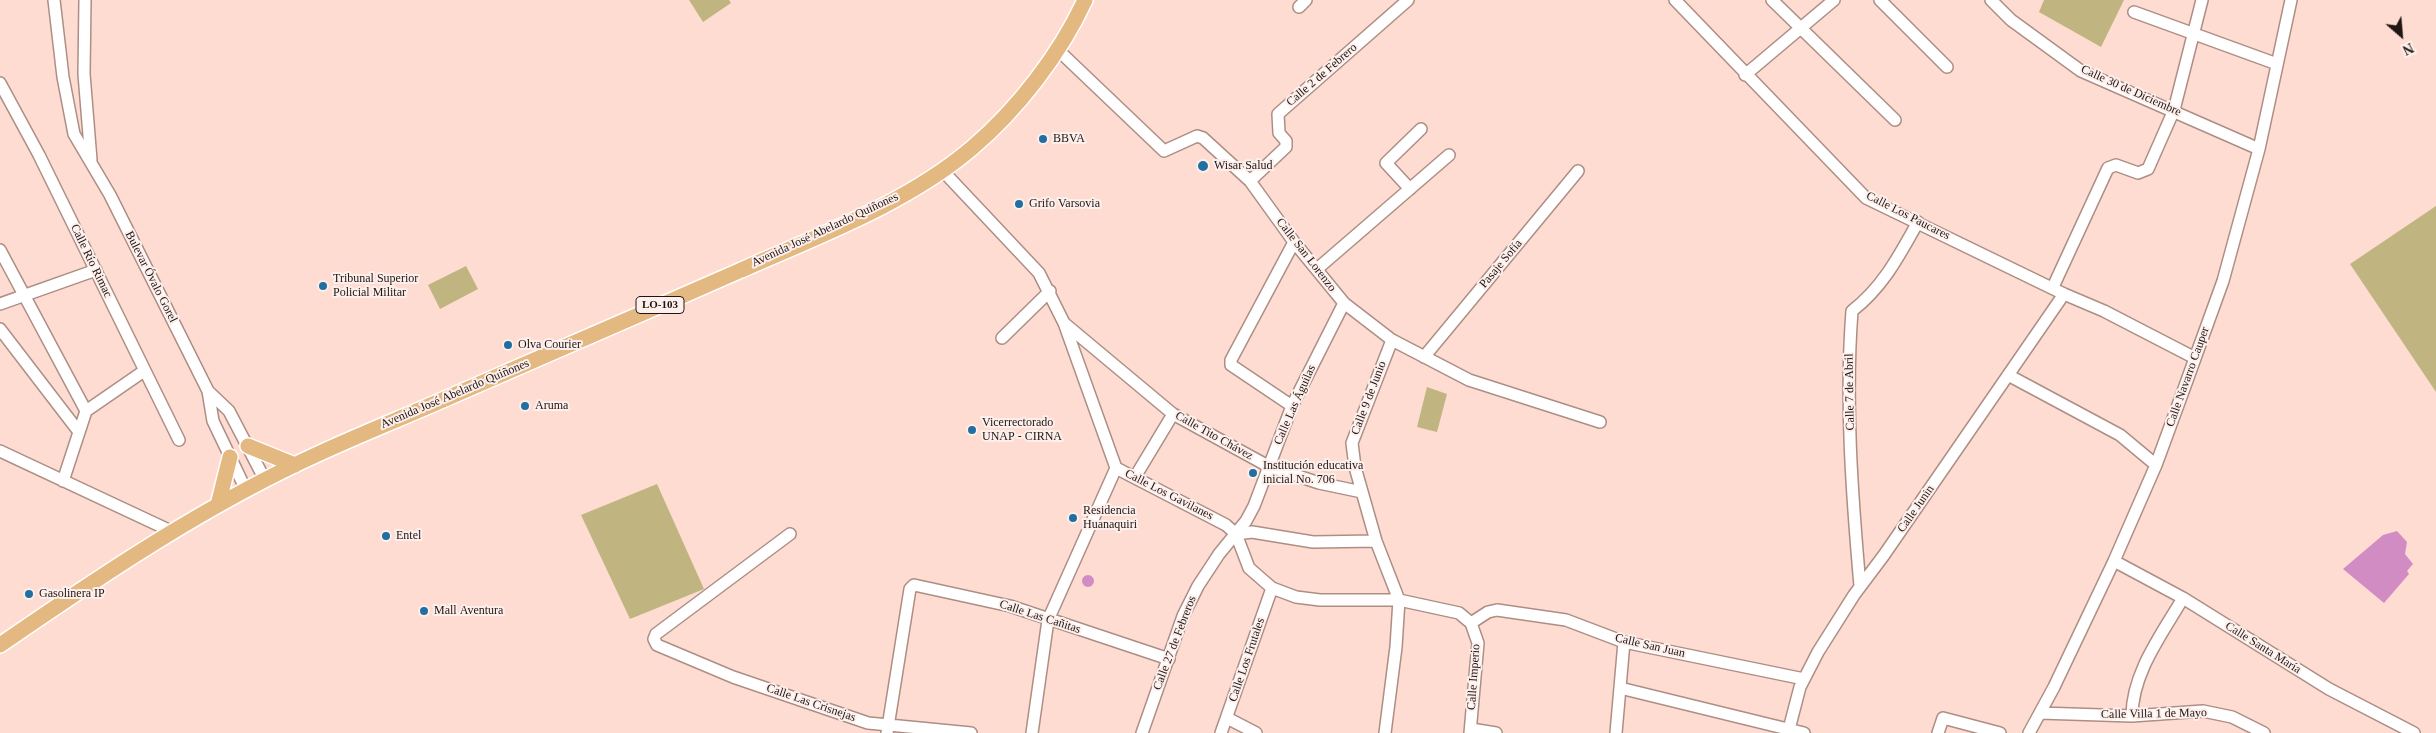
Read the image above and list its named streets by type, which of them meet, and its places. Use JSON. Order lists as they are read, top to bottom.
{
  "streets": {
    "main road": ["Avenida José Abelardo Quiñones", "LO-103"],
    "street": [
      "Calle 2 de Febrero",
      "Calle 30 de Diciembre",
      "Calle Los Paucares",
      "Calle San Lorenzo",
      "Calle Río Rimac",
      "Pasaje Sofía",
      "Bulevar Óvalo Gorel",
      "Calle Navarro Cauper",
      "Calle 7 de Abril",
      "Calle 9 de Junio",
      "Calle Las Águilas",
      "Calle Tito Chávez",
      "Calle Los Gavilanes",
      "Calle Junin",
      "Calle Las Cañitas",
      "Calle 27 de Febreros",
      "Calle San Juan",
      "Calle Santa María",
      "Calle Los Frutales",
      "Calle Imperio",
      "Calle Las Crisnejas",
      "Calle Villa 1 de Mayo"
    ]
  },
  "crossings": [
    ["Calle 2 de Febrero", "Calle San Lorenzo"],
    ["Calle 30 de Diciembre", "Calle Navarro Cauper"],
    ["Calle Los Paucares", "Calle Navarro Cauper"],
    ["Calle Los Paucares", "Calle 7 de Abril"],
    ["Calle Los Paucares", "Calle Junin"],
    ["Avenida José Abelardo Quiñones", "Calle San Lorenzo"],
    ["Avenida José Abelardo Quiñones", "Bulevar Óvalo Gorel"],
    ["Avenida José Abelardo Quiñones", "Calle Los Gavilanes"],
    ["Calle San Lorenzo", "Pasaje Sofía"],
    ["Calle San Lorenzo", "Calle 9 de Junio"],
    ["Calle San Lorenzo", "Calle Las Águilas"],
    ["Calle Navarro Cauper", "Calle Santa María"],
    ["Calle Navarro Cauper", "Calle Villa 1 de Mayo"],
    ["Calle 7 de Abril", "Calle Junin"],
    ["Calle 9 de Junio", "Calle Tito Chávez"],
    ["Calle Las Águilas", "Calle Tito Chávez"],
    ["Calle Las Águilas", "Calle Los Gavilanes"],
    ["Calle Las Águilas", "Calle 27 de Febreros"],
    ["Calle Tito Chávez", "Calle Los Gavilanes"],
    ["Calle Los Gavilanes", "Calle 27 de Febreros"],
    ["Calle Junin", "Calle San Juan"],
    ["Calle Las Cañitas", "Calle 27 de Febreros"],
    ["Calle Las Cañitas", "Calle Las Crisnejas"],
    ["Calle San Juan", "Calle Imperio"]
  ],
  "places": [
    "BBVA",
    "Wisar Salud",
    "Grifo Varsovia",
    "Tribunal Superior Policial Militar",
    "Olva Courier",
    "Aruma",
    "Vicerrectorado UNAP - CIRNA",
    "Institución educativa inicial No. 706",
    "Residencia Huanaquiri",
    "Entel",
    "Gasolinera IP",
    "Mall Aventura"
  ],
  "north": "bottom right"
}
